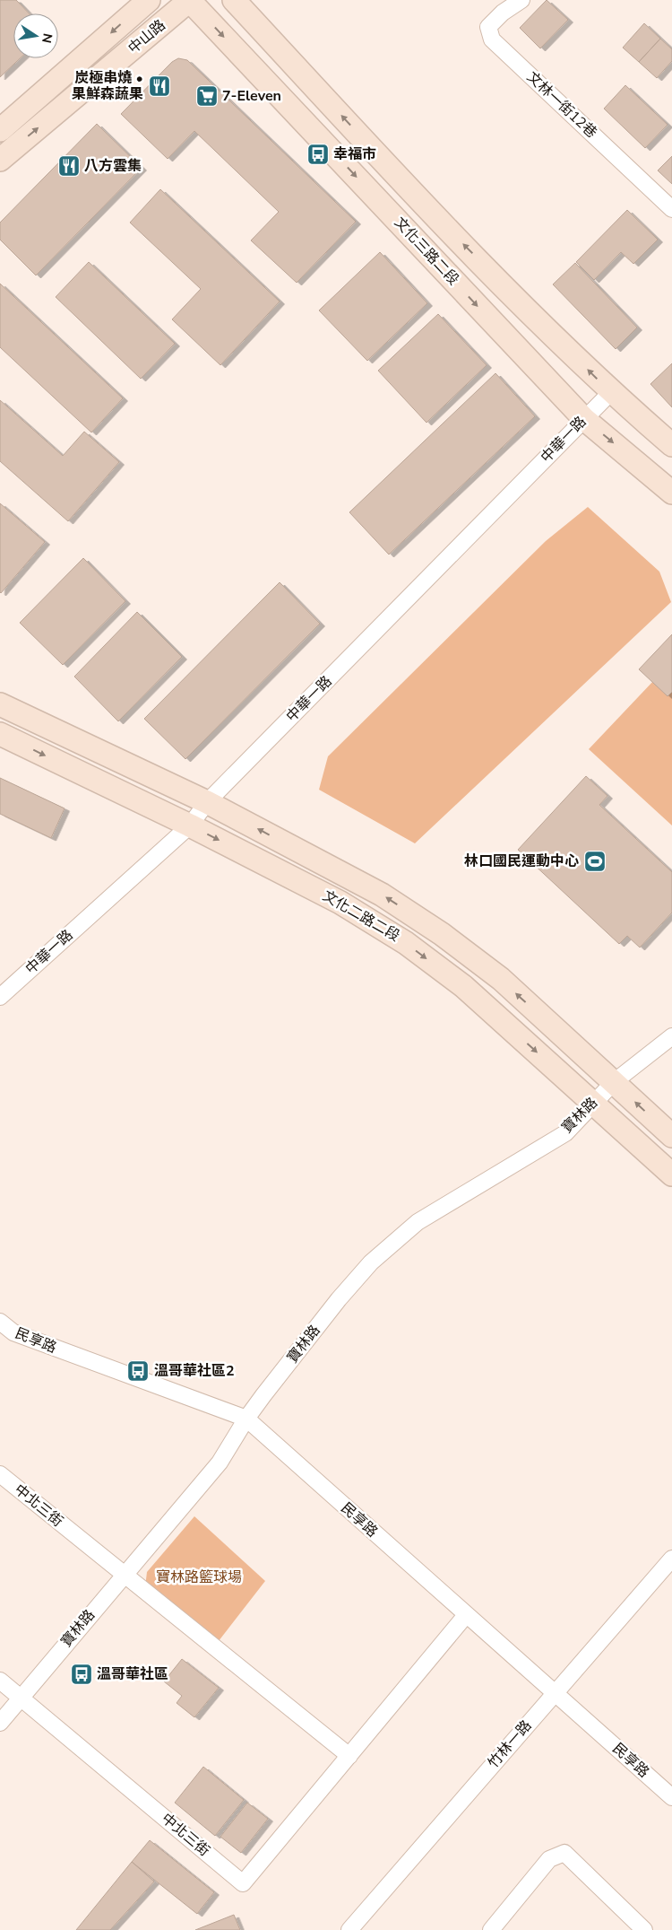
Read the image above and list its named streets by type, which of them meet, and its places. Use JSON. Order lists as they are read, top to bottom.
{
  "streets": {
    "street": [
      "中山路",
      "文林一街12巷",
      "文化三路二段",
      "中華一路",
      "文化二路二段",
      "寶林路",
      "民享路",
      "中北三街",
      "竹林一路"
    ]
  },
  "crossings": [
    ["中山路", "文化三路二段"],
    ["文化三路二段", "中華一路"],
    ["中華一路", "文化二路二段"],
    ["文化二路二段", "寶林路"],
    ["寶林路", "民享路"],
    ["寶林路", "中北三街"],
    ["民享路", "中北三街"],
    ["民享路", "竹林一路"]
  ],
  "parks": ["寶林路籃球場"],
  "places": {
    "restaurant": ["炭極串燒 • 果鮮森蔬果", "八方雲集"],
    "supermarket": ["7-Eleven"],
    "bus stop": ["幸福市", "溫哥華社區2", "溫哥華社區"],
    "sports": ["林口國民運動中心"]
  },
  "north": "right"
}
